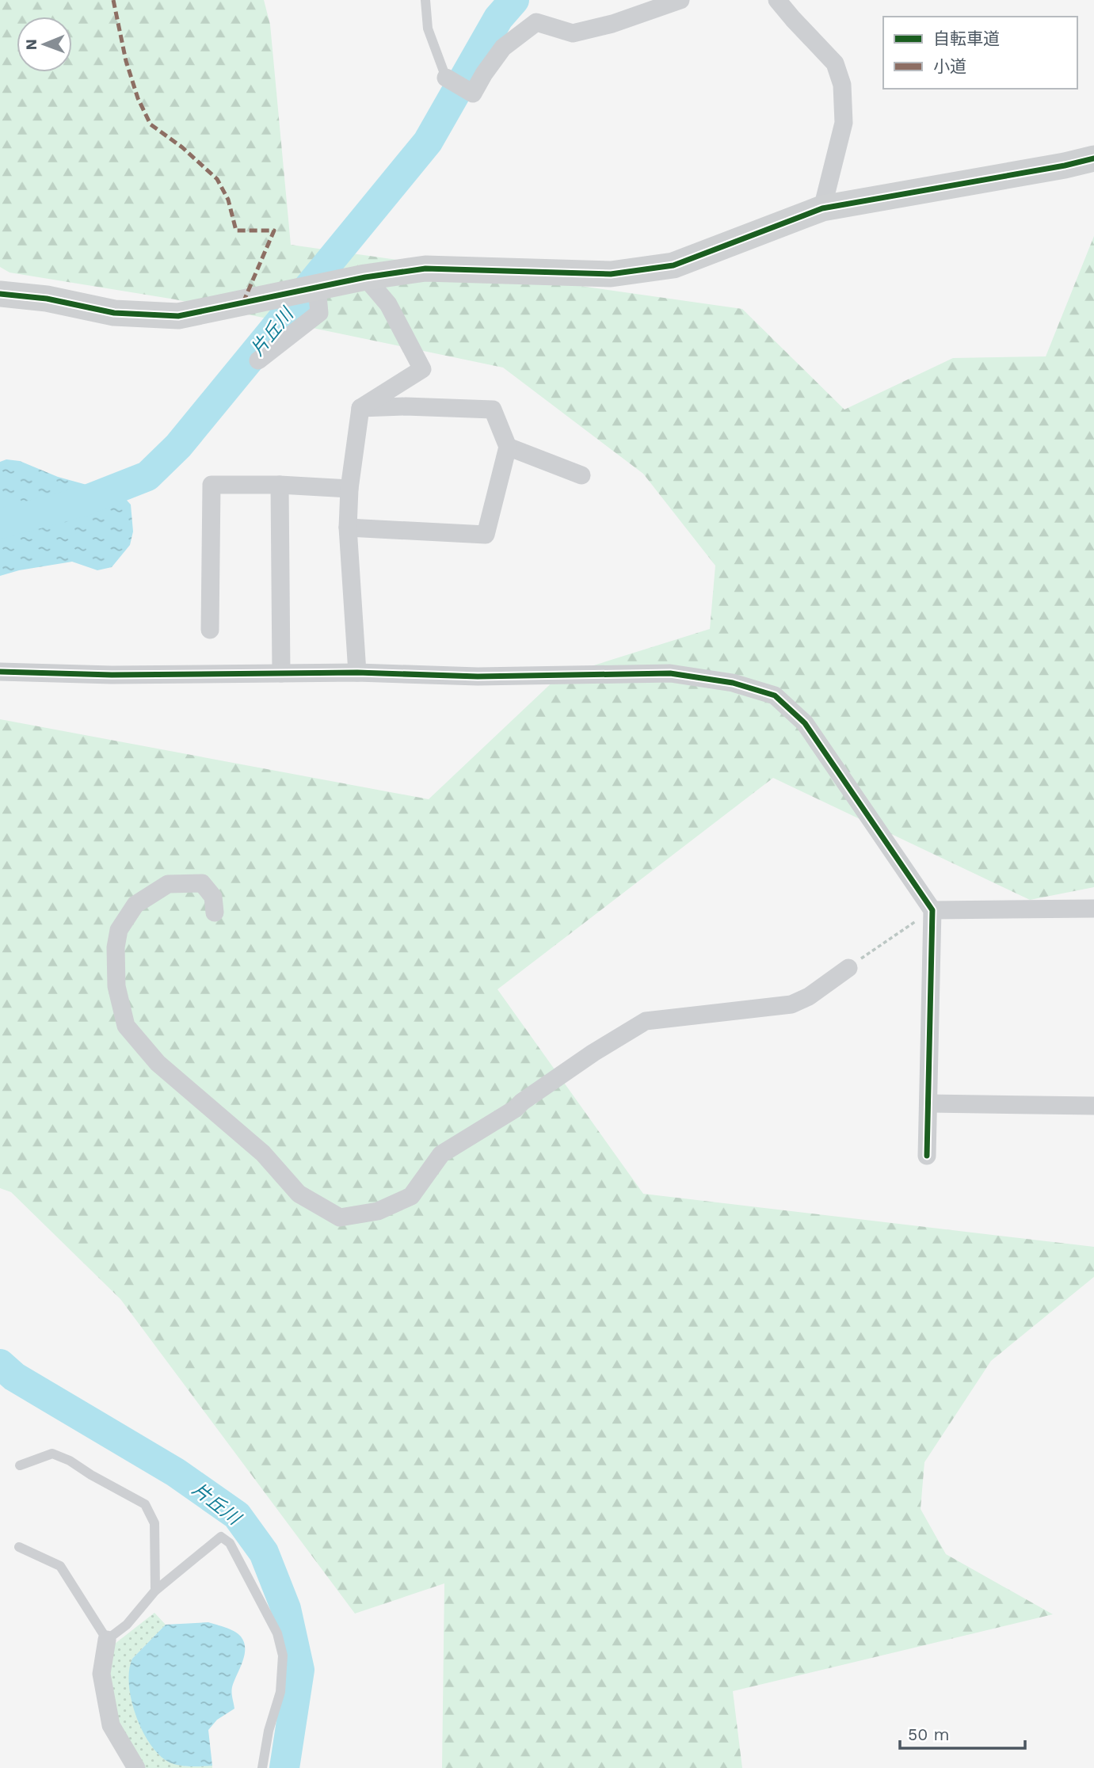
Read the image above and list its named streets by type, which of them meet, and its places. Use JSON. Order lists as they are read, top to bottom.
{
  "water": ["片丘川"],
  "legend": ["自転車道", "小道"],
  "scale_bar": "50 m",
  "north": "left"
}
